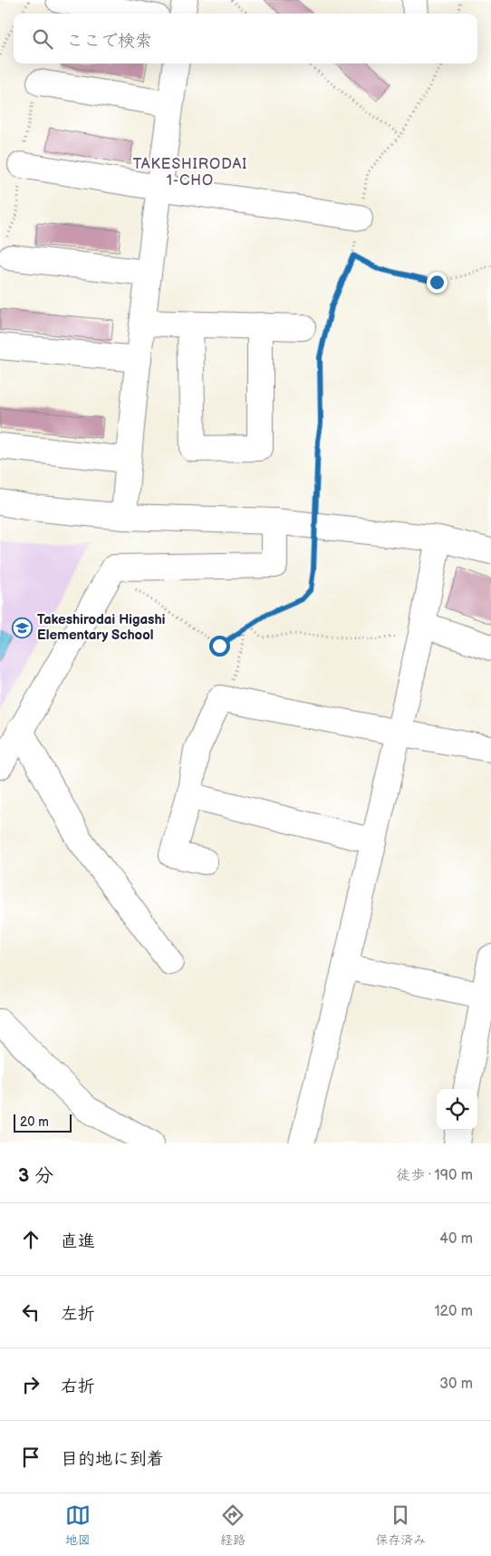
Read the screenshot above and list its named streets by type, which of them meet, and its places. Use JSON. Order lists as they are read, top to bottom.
{
  "districts": ["TAKESHIRODAI 1-CHO"],
  "places": {
    "school or university": ["Takeshirodai Higashi Elementary School"]
  },
  "scale_bar": "20 m",
  "page": {
    "search": "ここで検索",
    "scale": "20 m",
    "heading": ["3 分", "徒歩 · 190 m"],
    "list": [
      ["直進", "40 m"],
      ["左折", "120 m"],
      ["右折", "30 m"],
      "目的地に到着"
    ],
    "nav": ["地図", "経路", "保存済み"]
  }
}
